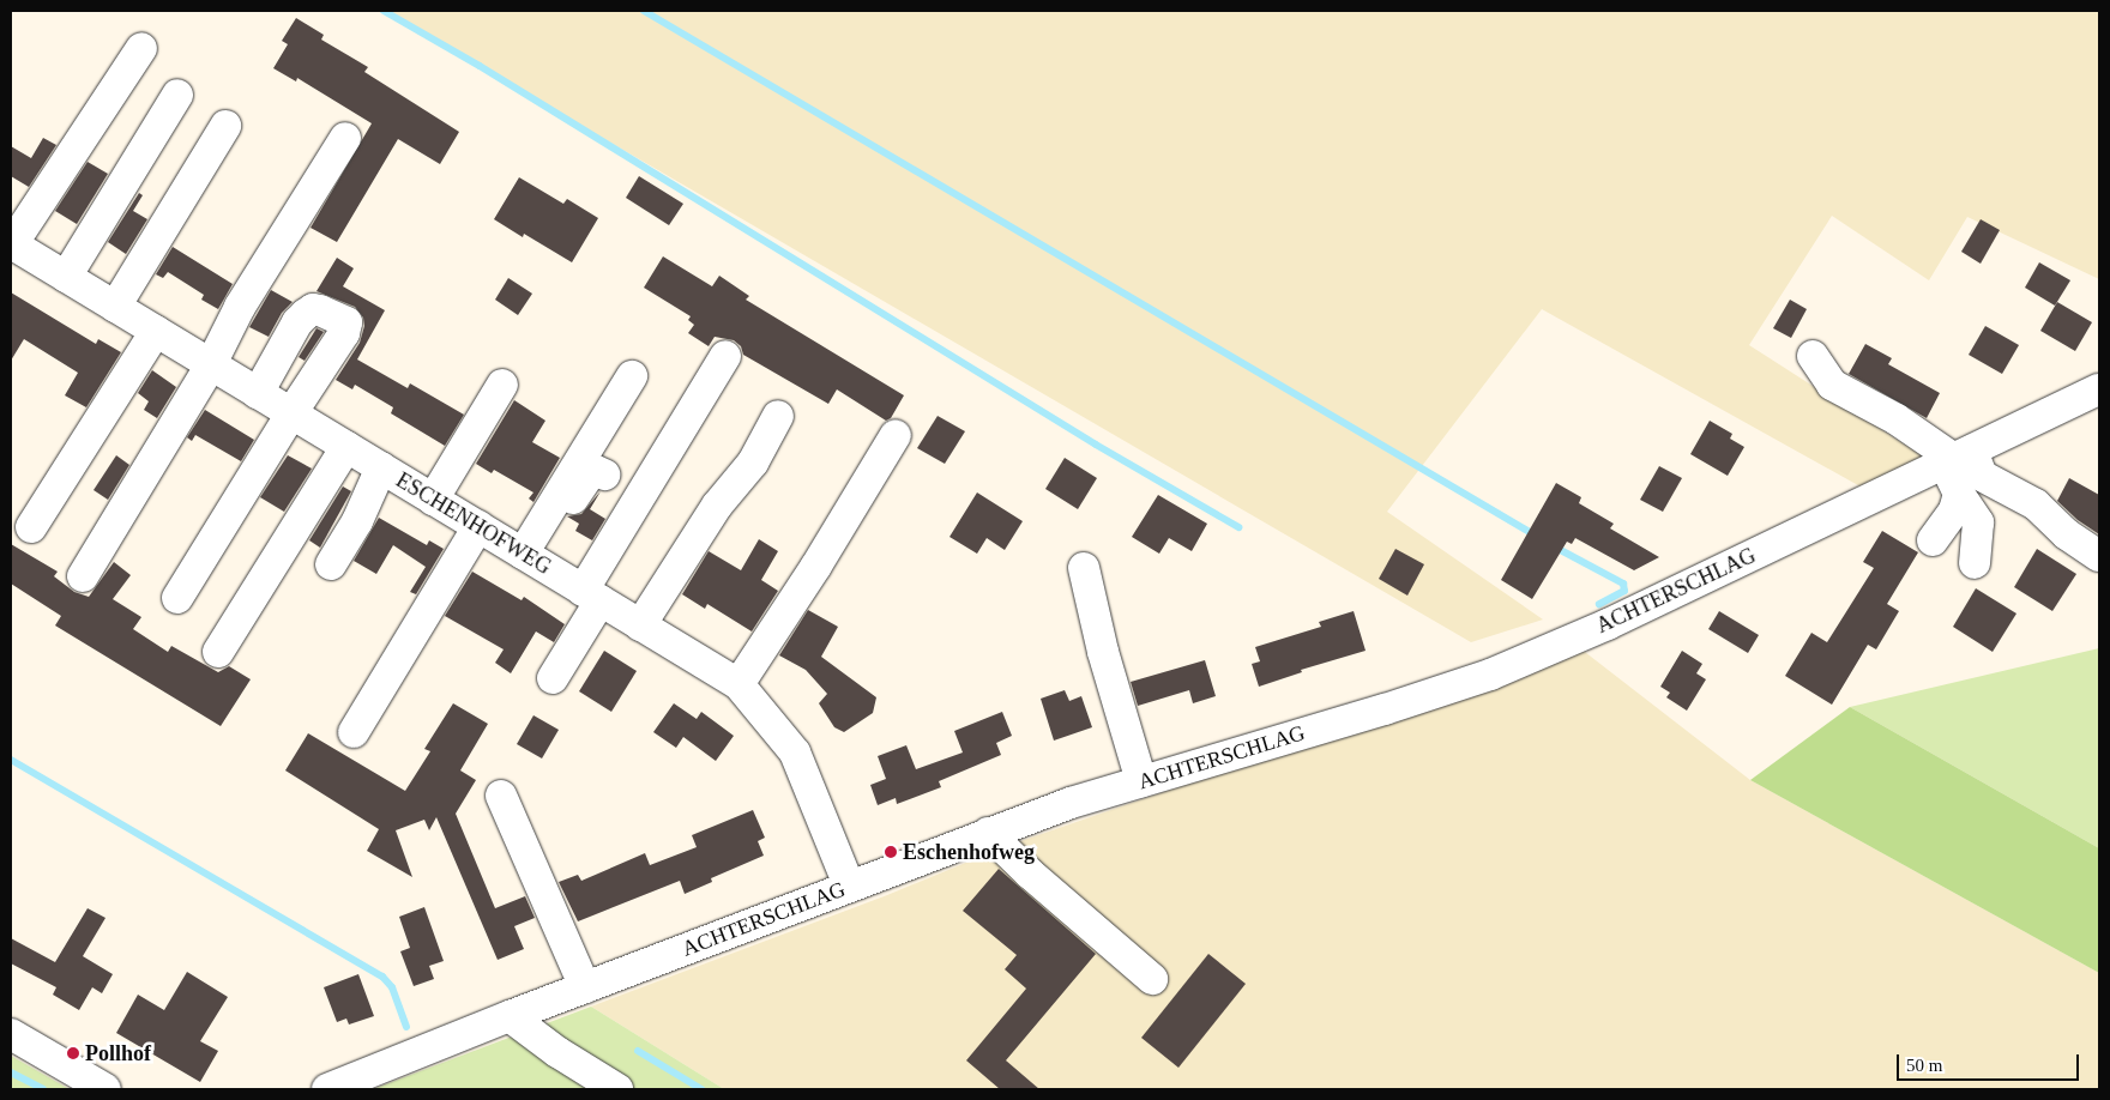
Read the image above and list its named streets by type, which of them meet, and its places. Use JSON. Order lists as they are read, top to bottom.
{
  "streets": {
    "street": ["ESCHENHOFWEG", "ACHTERSCHLAG"]
  },
  "crossings": [
    ["ESCHENHOFWEG", "ACHTERSCHLAG"]
  ],
  "places": ["Eschenhofweg", "Pollhof"],
  "scale_bar": "50 m"
}
